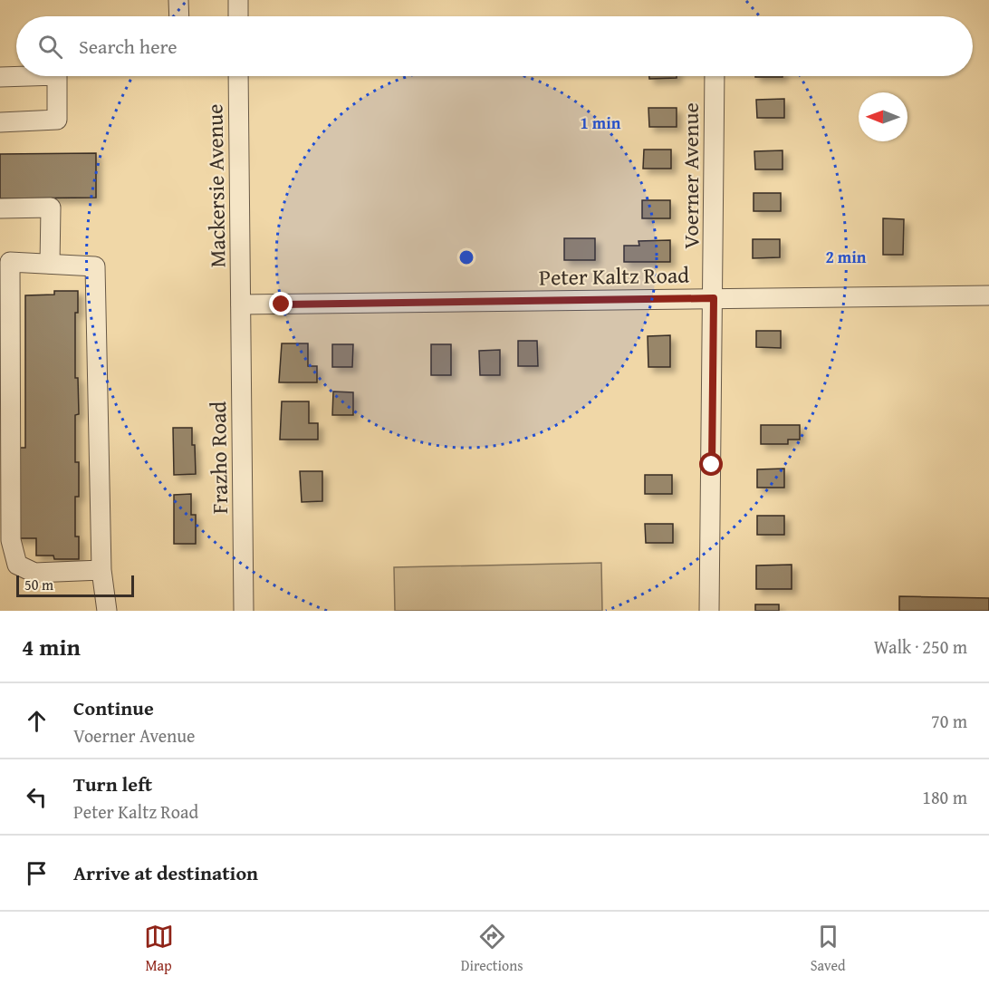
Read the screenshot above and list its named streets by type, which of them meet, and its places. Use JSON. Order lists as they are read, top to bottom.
{
  "streets": {
    "street": [
      "Voerner Avenue",
      "Mackersie Avenue",
      "Peter Kaltz Road",
      "Frazho Road"
    ]
  },
  "crossings": [
    ["Voerner Avenue", "Peter Kaltz Road"],
    ["Mackersie Avenue", "Peter Kaltz Road"],
    ["Mackersie Avenue", "Frazho Road"],
    ["Peter Kaltz Road", "Frazho Road"]
  ],
  "scale_bar": "50 m",
  "north": "left",
  "page": {
    "search": "Search here",
    "scale": "50 m",
    "heading": ["4 min", "Walk · 250 m"],
    "list": [
      ["Continue", "Voerner Avenue", "70 m"],
      ["Turn left", "Peter Kaltz Road", "180 m"],
      "Arrive at destination"
    ],
    "nav": ["Map", "Directions", "Saved"]
  },
  "rings": ["1 min", "2 min"]
}
